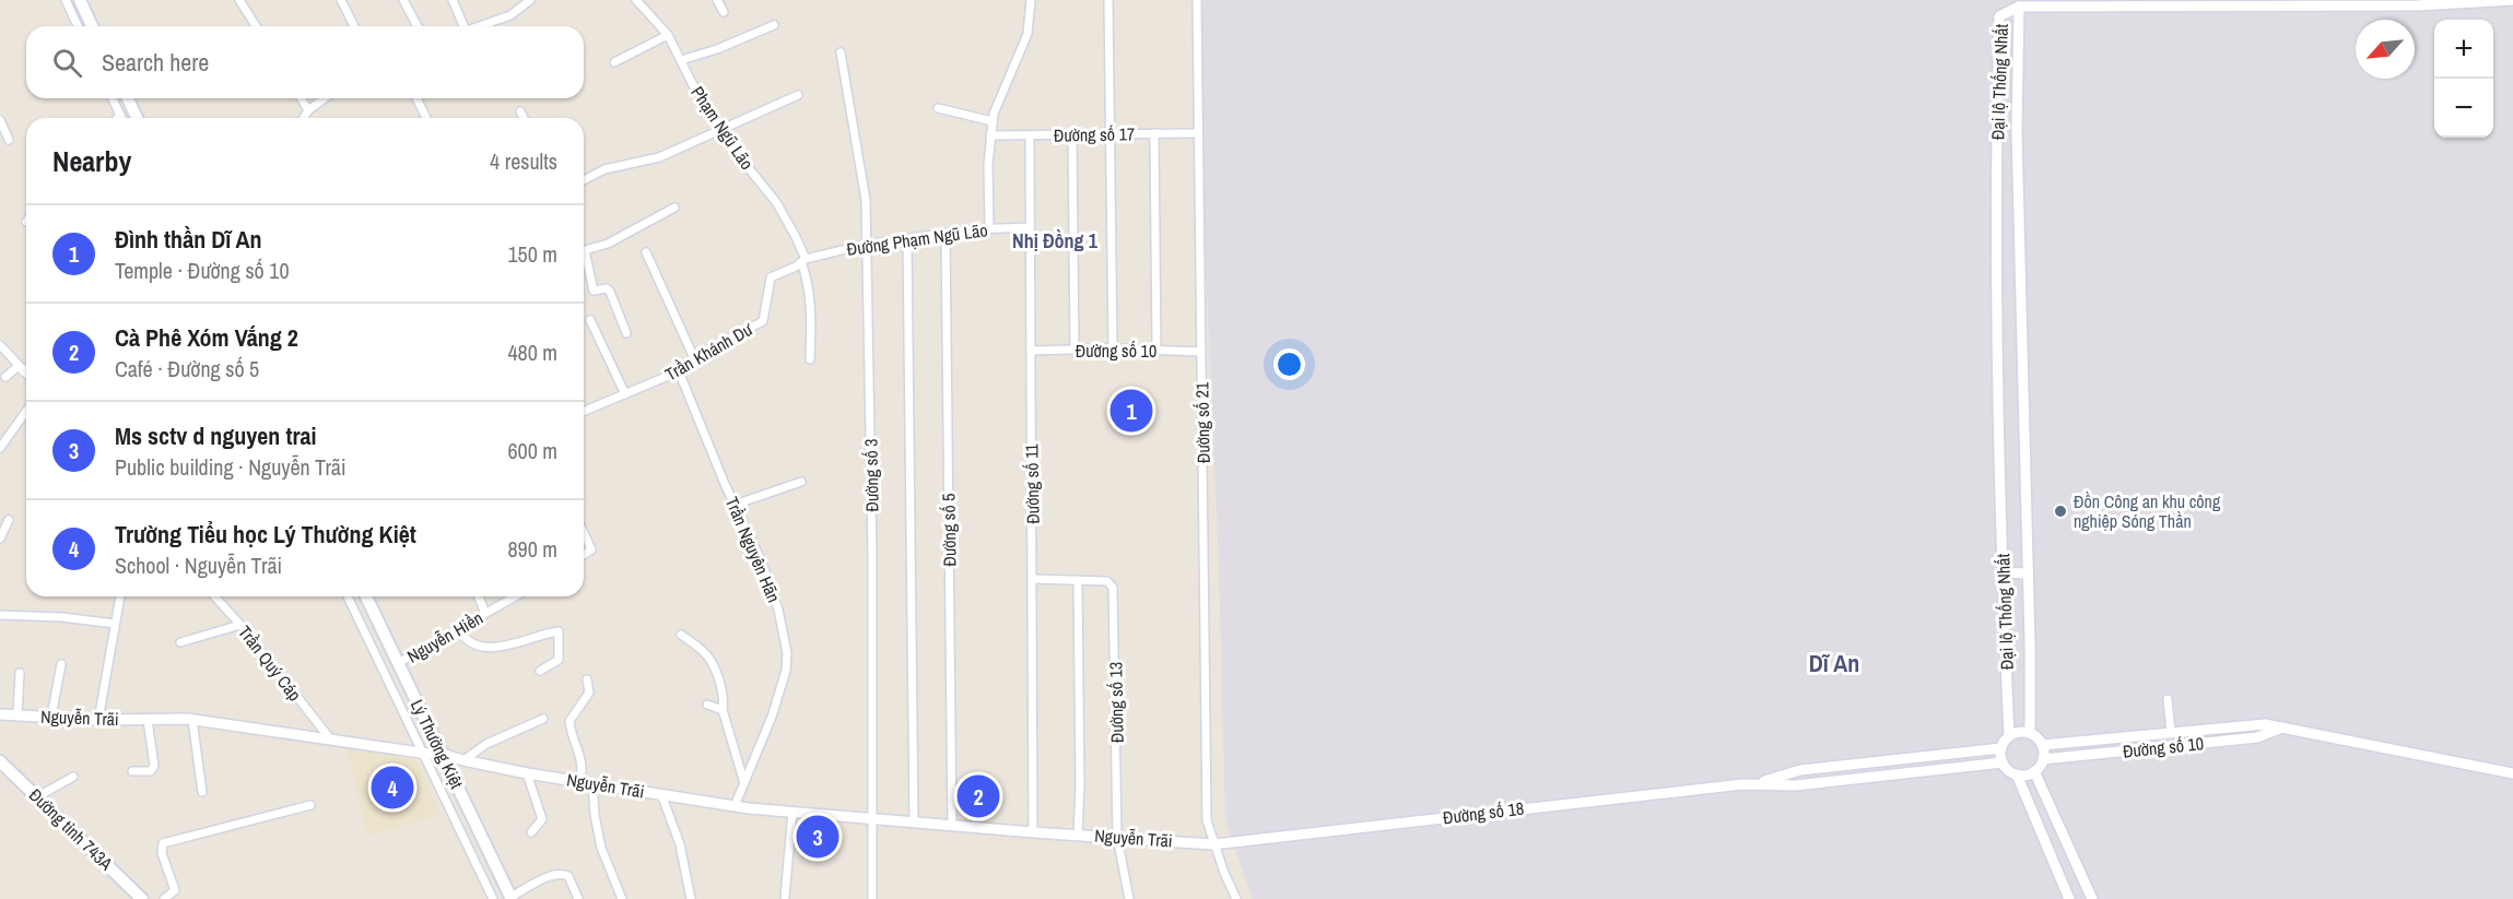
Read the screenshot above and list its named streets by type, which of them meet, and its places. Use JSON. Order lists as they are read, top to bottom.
{
  "streets": {
    "main road": ["Lý Thường Kiệt", "Đường tỉnh 743A"],
    "street": [
      "Đại lộ Thống Nhất",
      "Phạm Ngũ Lão",
      "Đường số 17",
      "Đường Phạm Ngũ Lão",
      "Đường số 10",
      "Trần Khánh Dư",
      "Đường số 21",
      "Đường số 3",
      "Đường số 11",
      "Đường số 5",
      "Trần Nguyên Hãn",
      "Nguyễn Hiền",
      "Trần Quý Cáp",
      "Đường số 13",
      "Nguyễn Trãi",
      "Đường số 18"
    ]
  },
  "crossings": [
    ["Đại lộ Thống Nhất", "Đường số 10"],
    ["Đại lộ Thống Nhất", "Đường số 18"],
    ["Phạm Ngũ Lão", "Đường Phạm Ngũ Lão"],
    ["Phạm Ngũ Lão", "Trần Khánh Dư"],
    ["Đường số 17", "Đường số 21"],
    ["Đường số 17", "Đường số 11"],
    ["Đường Phạm Ngũ Lão", "Trần Khánh Dư"],
    ["Đường Phạm Ngũ Lão", "Đường số 3"],
    ["Đường Phạm Ngũ Lão", "Đường số 11"],
    ["Đường Phạm Ngũ Lão", "Đường số 5"],
    ["Đường số 10", "Đường số 21"],
    ["Đường số 10", "Đường số 11"],
    ["Đường số 10", "Đường số 18"],
    ["Trần Khánh Dư", "Trần Nguyên Hãn"],
    ["Đường số 21", "Nguyễn Trãi"],
    ["Đường số 21", "Đường số 18"],
    ["Đường số 3", "Nguyễn Trãi"],
    ["Đường số 11", "Đường số 13"],
    ["Đường số 11", "Nguyễn Trãi"],
    ["Đường số 5", "Nguyễn Trãi"],
    ["Trần Nguyên Hãn", "Nguyễn Trãi"],
    ["Nguyễn Hiền", "Lý Thường Kiệt"],
    ["Trần Quý Cáp", "Nguyễn Trãi"],
    ["Đường số 13", "Nguyễn Trãi"],
    ["Nguyễn Trãi", "Lý Thường Kiệt"],
    ["Nguyễn Trãi", "Đường số 18"]
  ],
  "districts": ["Nhị Đồng 1", "Dĩ An"],
  "places": ["Đồn Công an khu công nghiệp Sóng Thần"],
  "north": "bottom left",
  "page": {
    "map_buttons": ["+", "−"],
    "search": "Search here",
    "heading": ["Nearby", "4 results"],
    "list": [
      {
        "mark": "1",
        "name": "Đình thần Dĩ An",
        "note": "Temple · Đường số 10",
        "value": "150 m"
      },
      {
        "mark": "2",
        "name": "Cà Phê Xóm Vắng 2",
        "note": "Café · Đường số 5",
        "value": "480 m"
      },
      {
        "mark": "3",
        "name": "Ms sctv d nguyen trai",
        "note": "Public building · Nguyễn Trãi",
        "value": "600 m"
      },
      {
        "mark": "4",
        "name": "Trường Tiểu học Lý Thường Kiệt",
        "note": "School · Nguyễn Trãi",
        "value": "890 m"
      }
    ],
    "pins": [
      "1",
      "4",
      "2",
      "3"
    ]
  }
}
